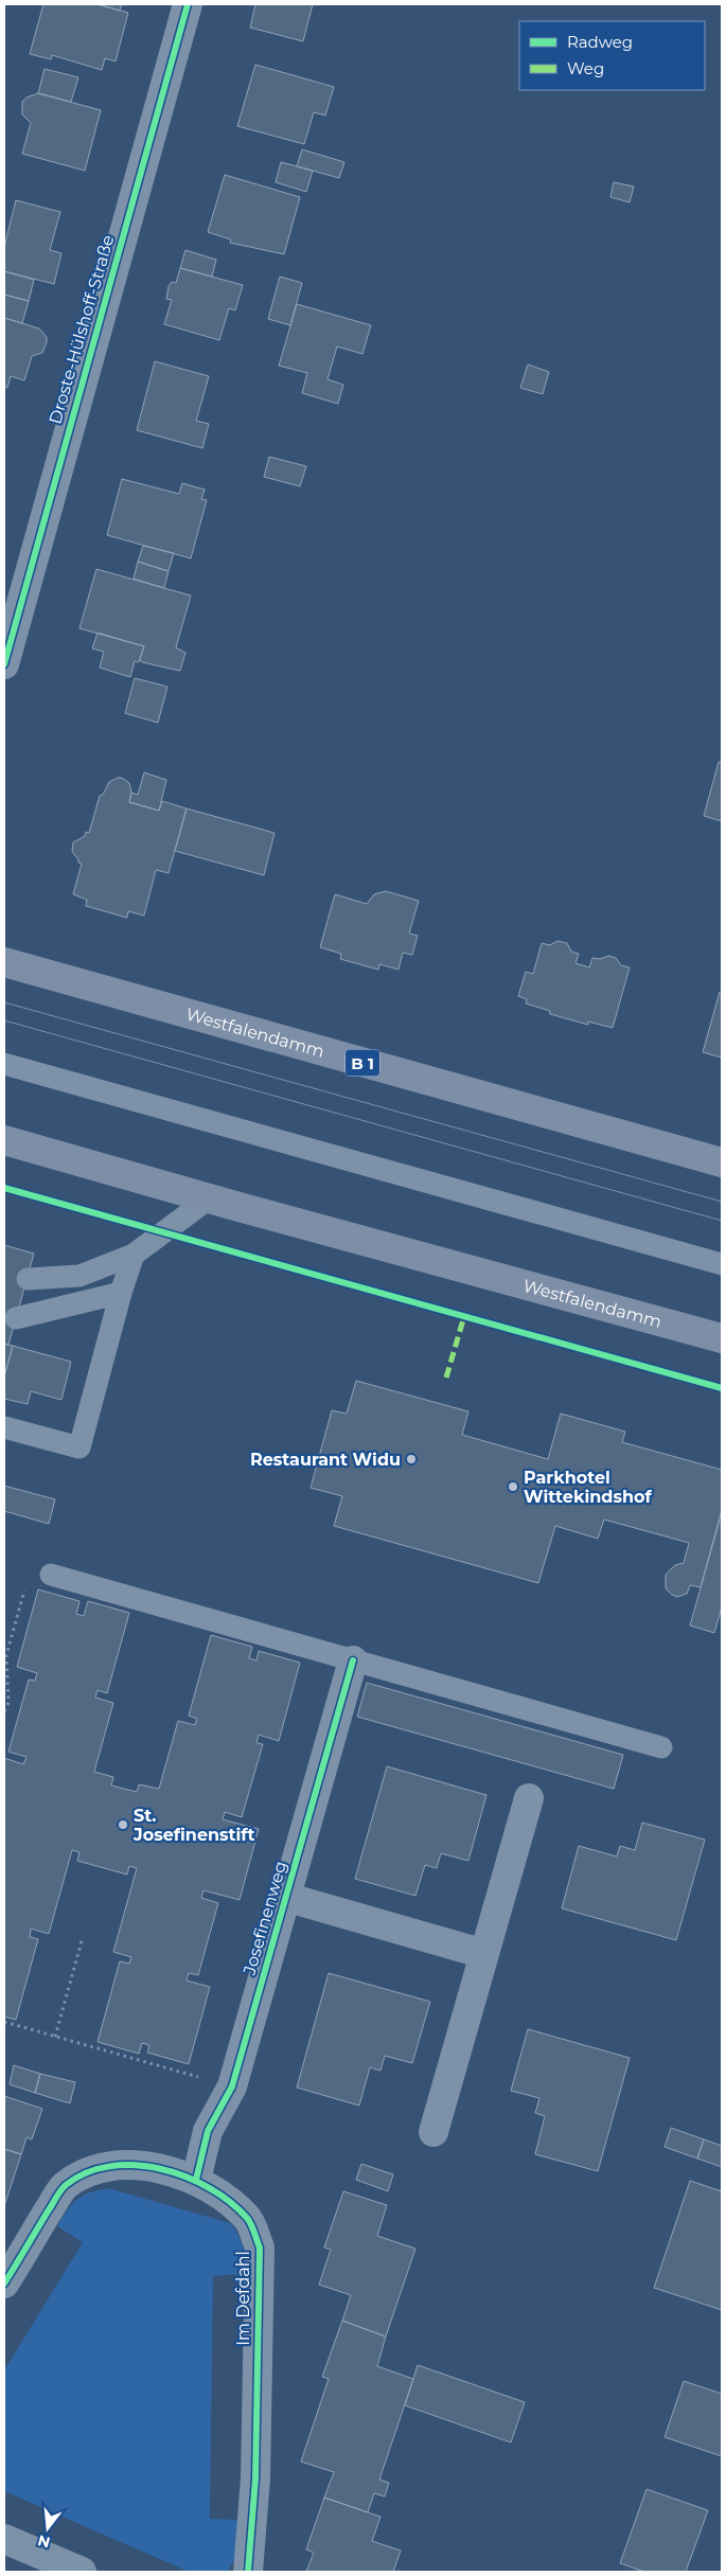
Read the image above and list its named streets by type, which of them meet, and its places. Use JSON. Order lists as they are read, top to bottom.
{
  "streets": {
    "main road": ["Westfalendamm", "B 1"],
    "street": ["Droste-Hülshoff-Straße", "Josefinenweg", "Im Defdahl"]
  },
  "crossings": [
    ["Josefinenweg", "Im Defdahl"]
  ],
  "places": ["Restaurant Widu", "Parkhotel Wittekindshof", "St. Josefinenstift"],
  "legend": ["Radweg", "Weg"],
  "north": "bottom"
}
